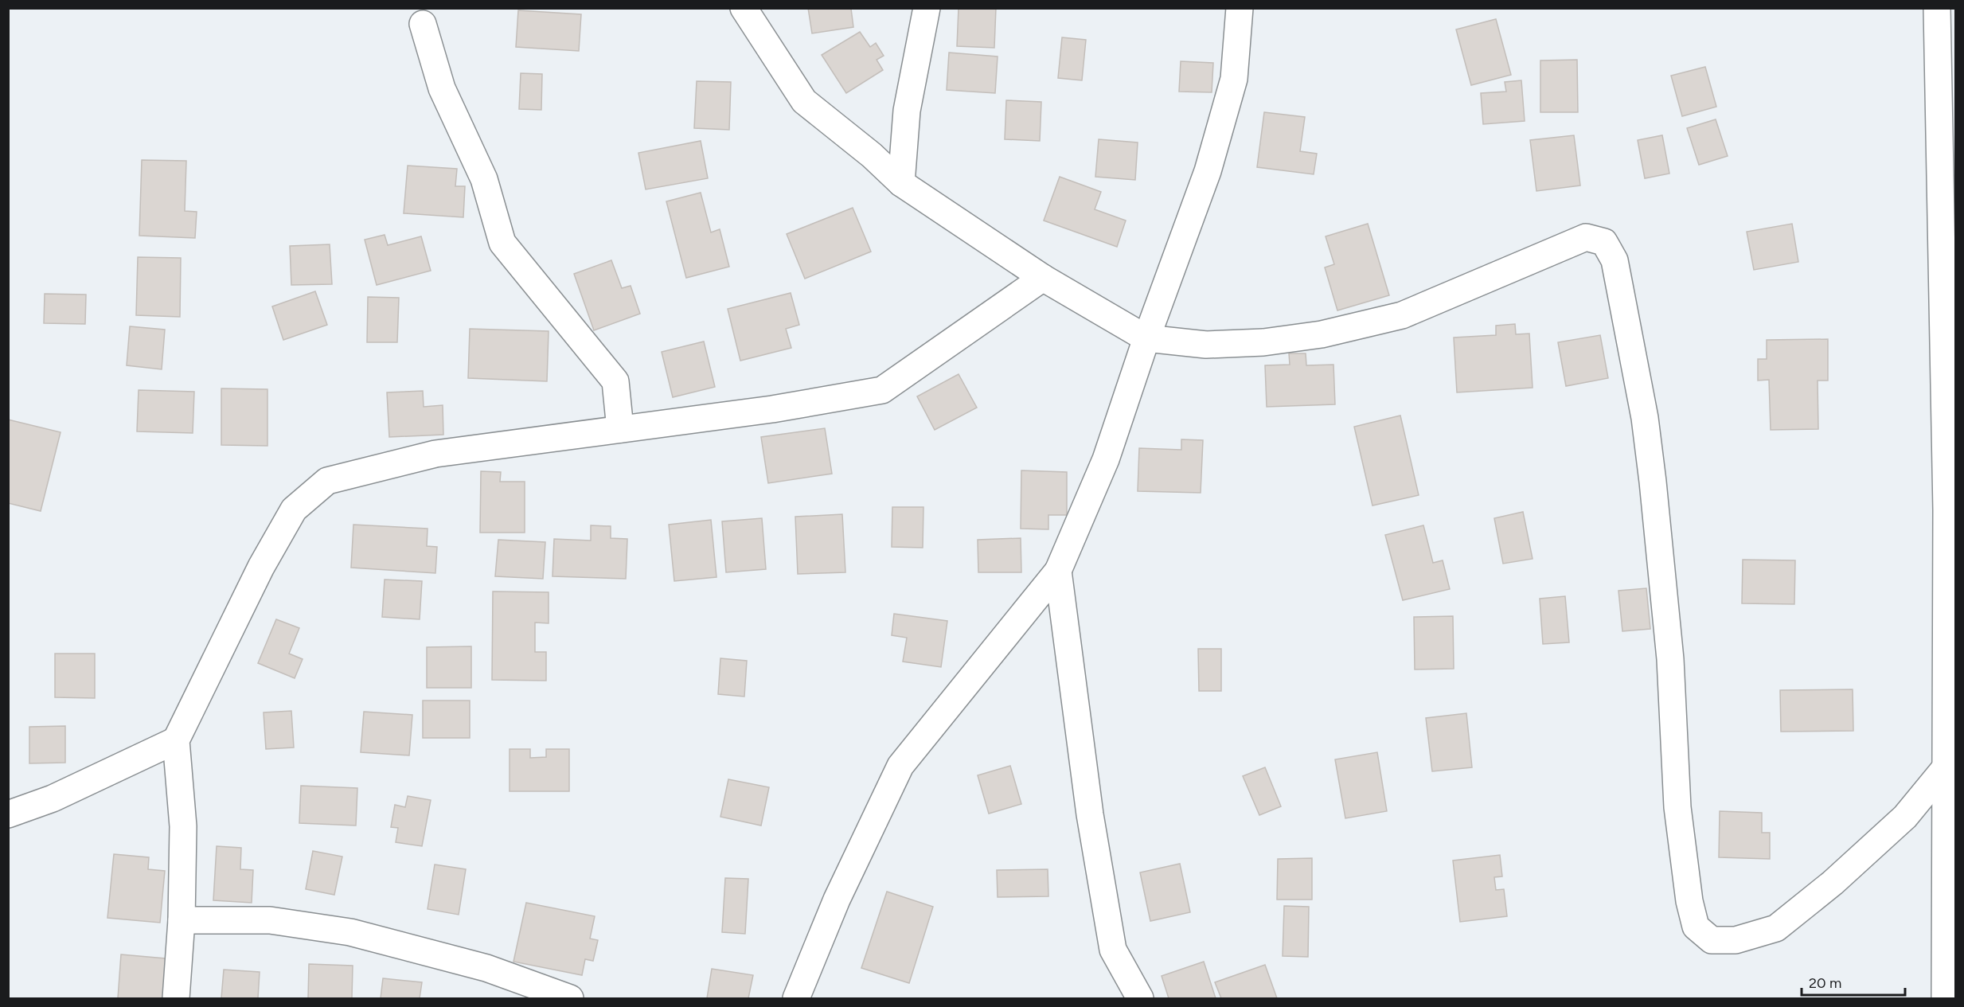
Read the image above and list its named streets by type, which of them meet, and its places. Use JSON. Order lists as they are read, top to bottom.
{
  "scale_bar": "20 m"
}
